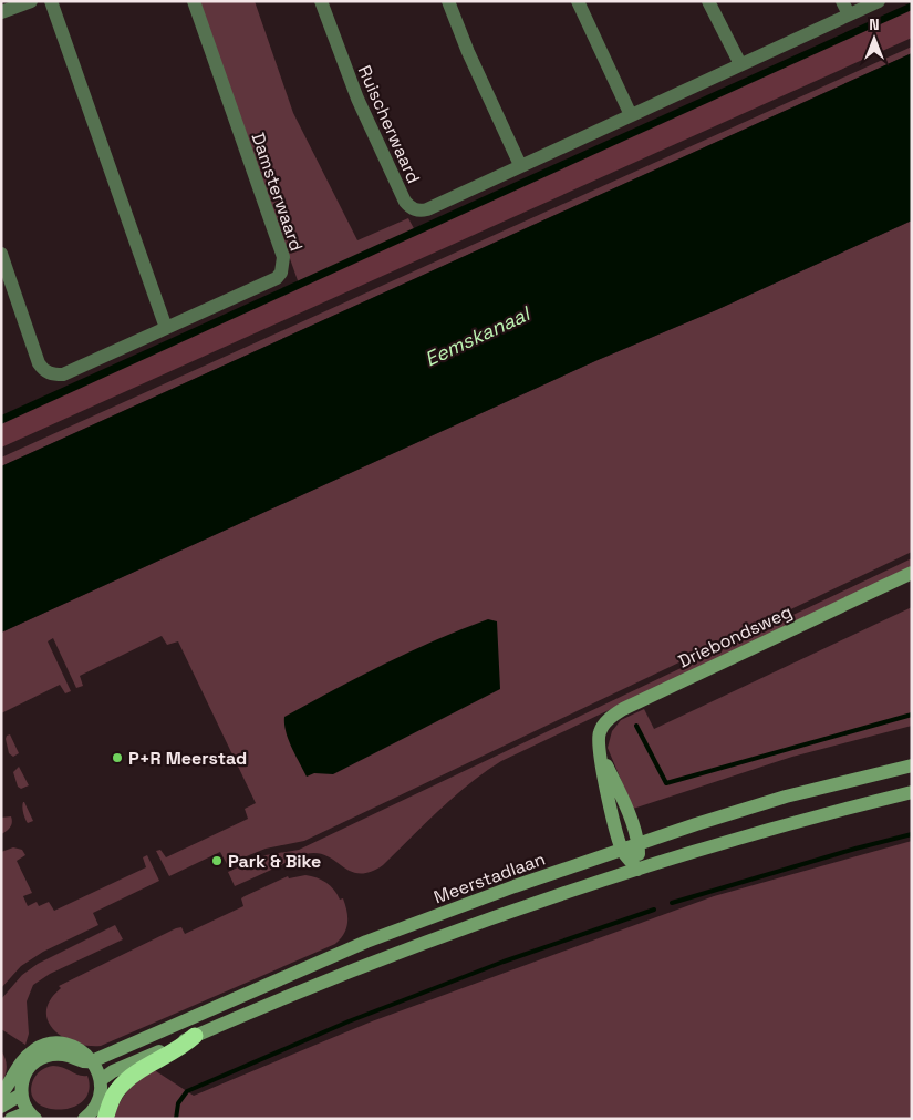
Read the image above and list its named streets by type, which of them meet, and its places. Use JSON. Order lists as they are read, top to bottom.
{
  "streets": {
    "main road": ["Driebondsweg", "Meerstadlaan"],
    "street": ["Ruischerwaard", "Damsterwaard"]
  },
  "crossings": [
    ["Driebondsweg", "Meerstadlaan"]
  ],
  "water": ["Eemskanaal"],
  "places": ["P+R Meerstad", "Park & Bike"],
  "north": "top"
}
